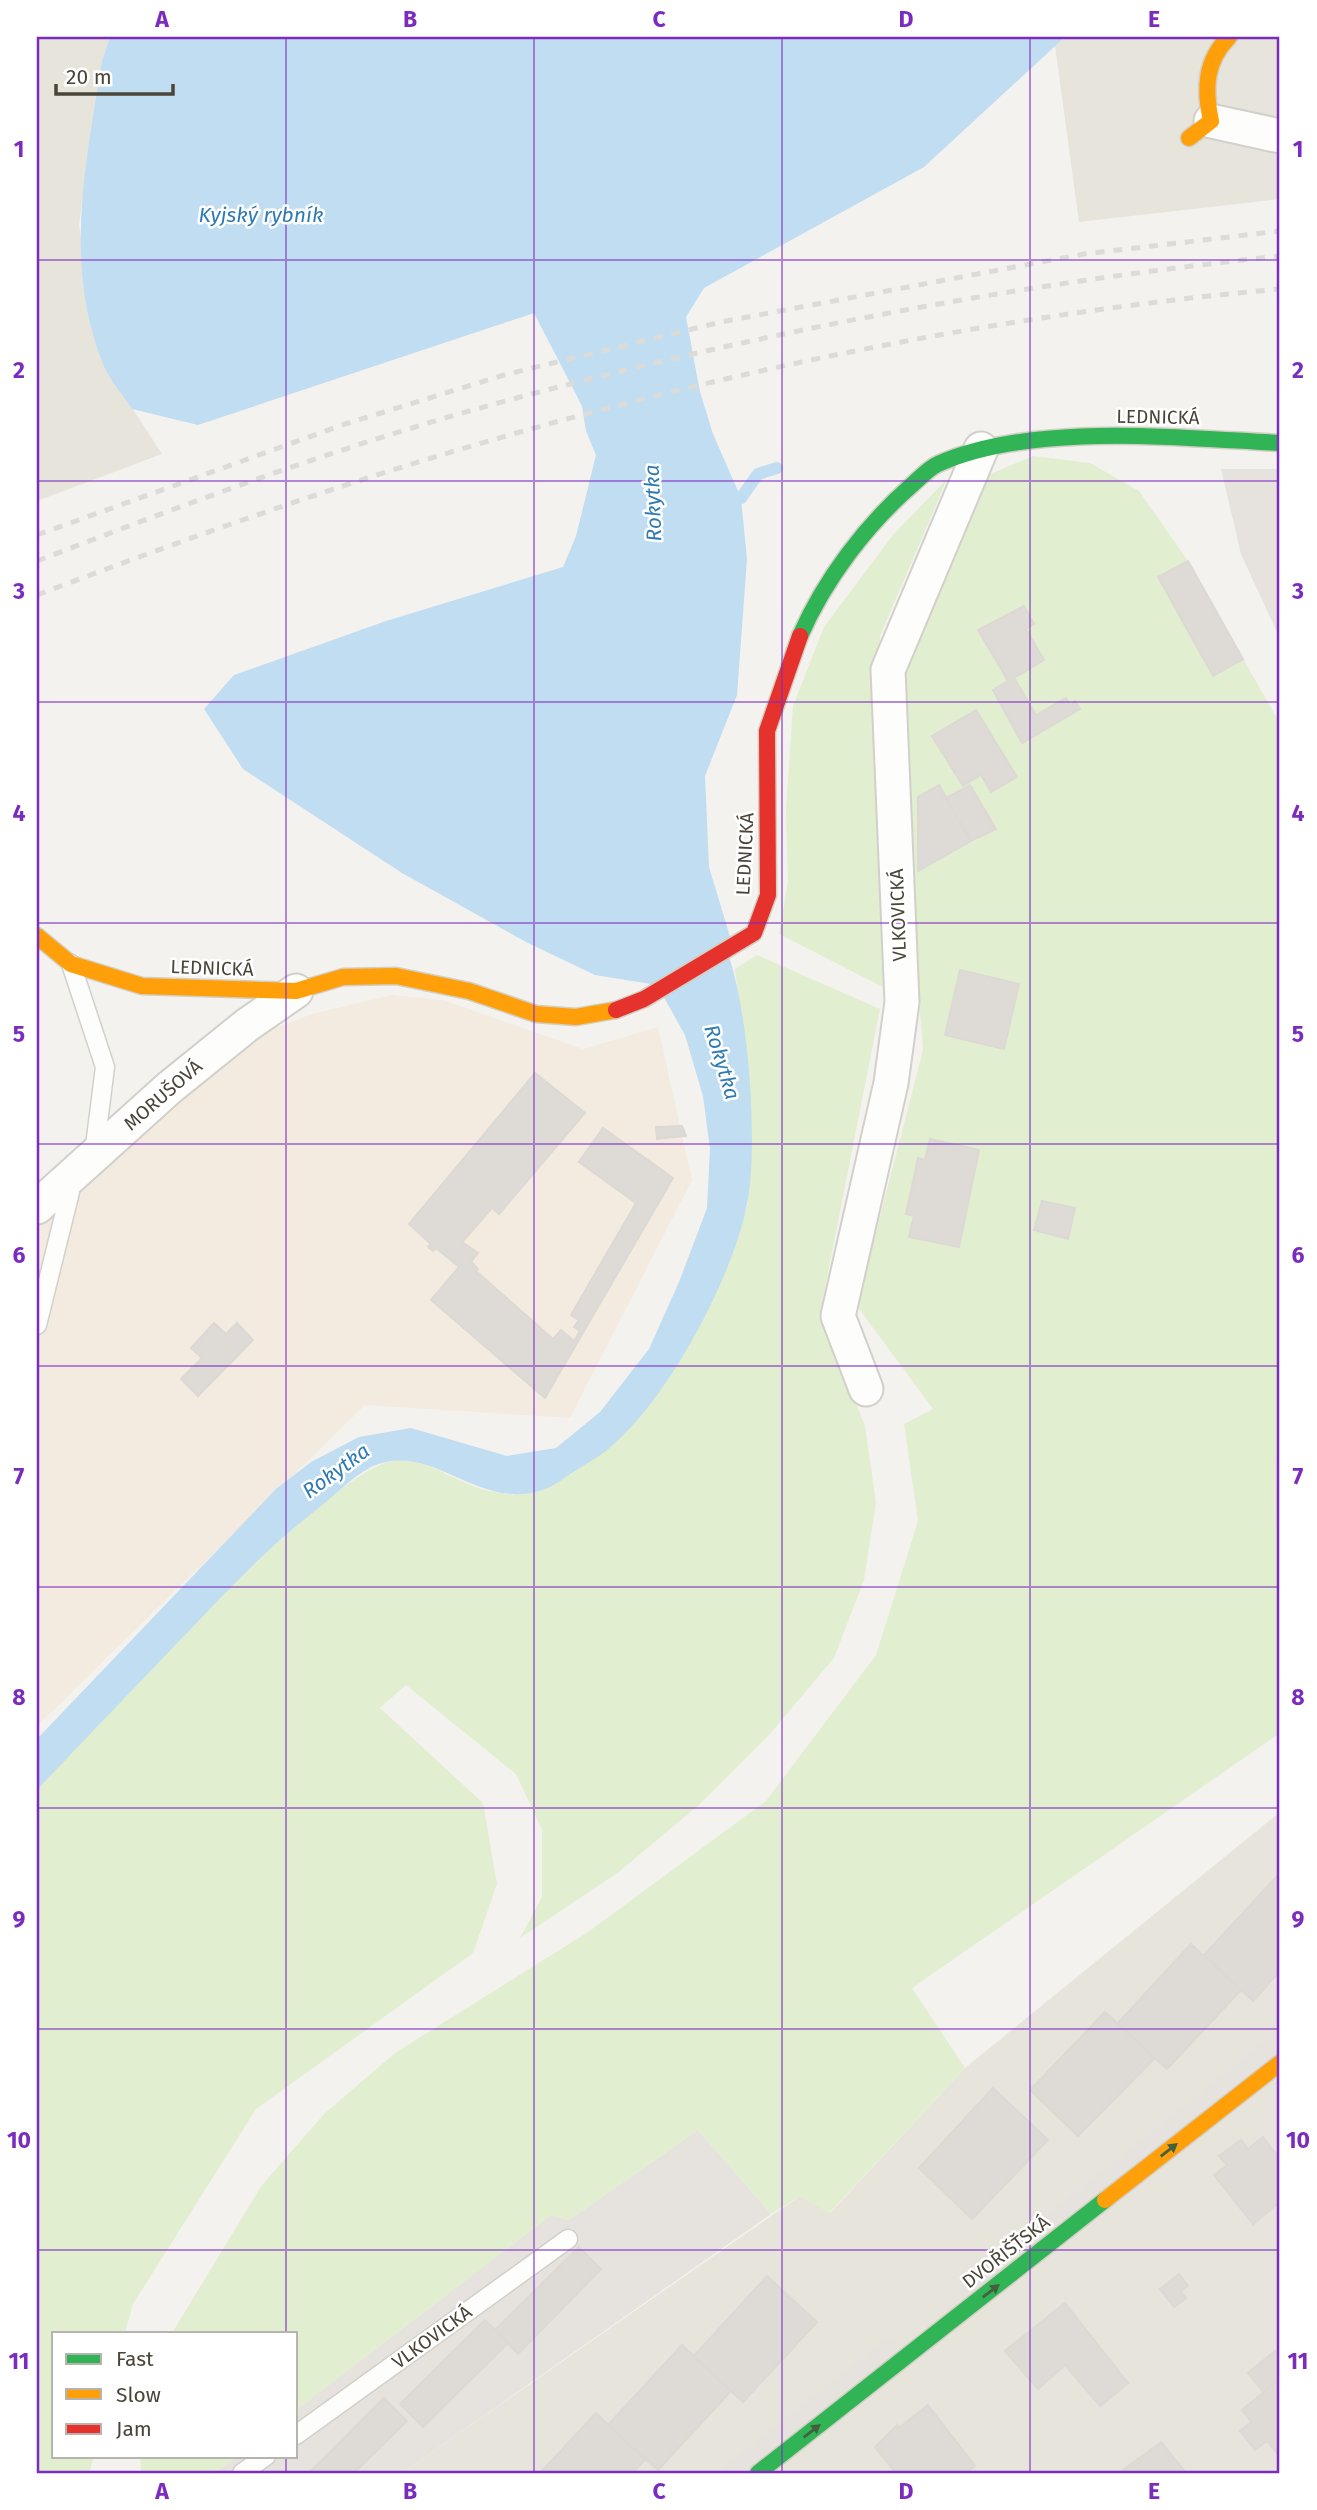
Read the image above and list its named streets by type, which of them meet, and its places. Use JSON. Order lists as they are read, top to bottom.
{
  "streets": {
    "street": [
      "LEDNICKÁ",
      "VLKOVICKÁ",
      "MORUŠOVÁ",
      "DVOŘIŠŤSKÁ"
    ]
  },
  "crossings": [
    ["LEDNICKÁ", "VLKOVICKÁ"],
    ["LEDNICKÁ", "MORUŠOVÁ"]
  ],
  "one_way": ["DVOŘIŠŤSKÁ"],
  "water": ["Kyjský rybník", "Rokytka"],
  "legend": ["Fast", "Slow", "Jam"],
  "scale_bar": "20 m",
  "grid": {
    "columns": [
      "A",
      "B",
      "C",
      "D",
      "E"
    ],
    "rows": [
      "1",
      "2",
      "3",
      "4",
      "5",
      "6",
      "7",
      "8",
      "9",
      "10",
      "11"
    ]
  }
}
